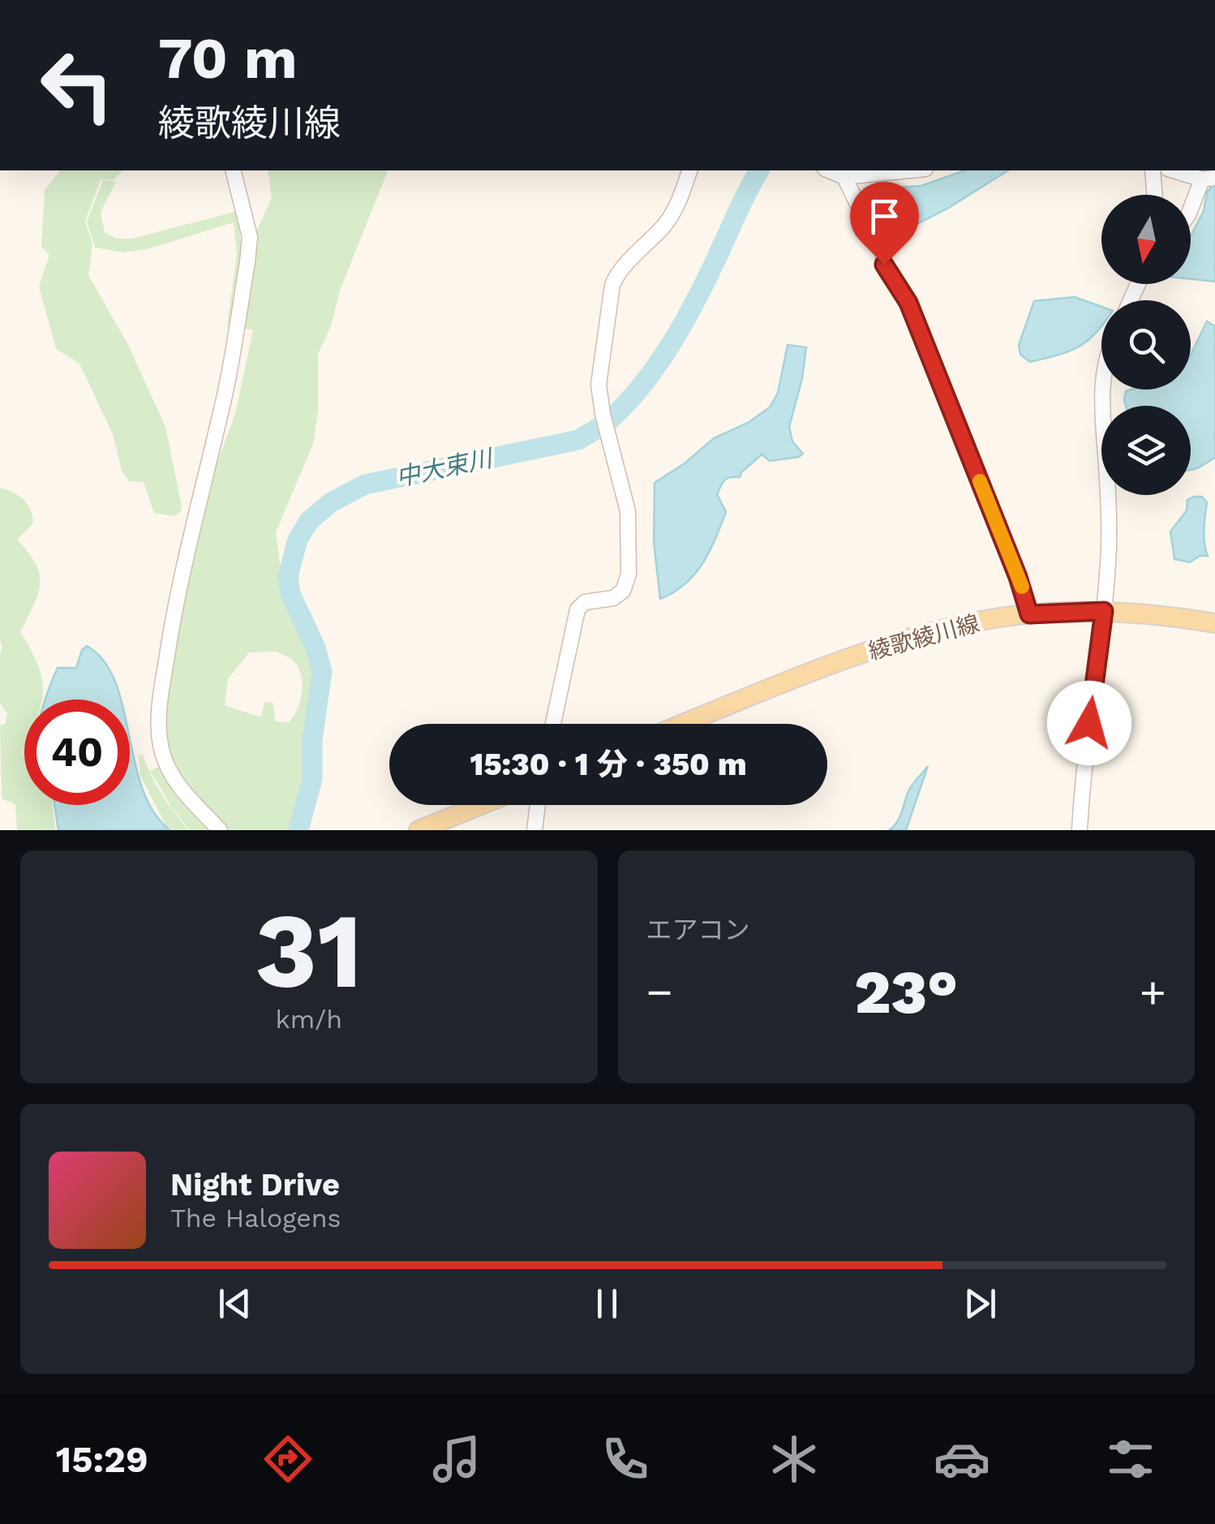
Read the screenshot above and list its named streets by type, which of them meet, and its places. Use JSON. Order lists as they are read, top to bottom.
{
  "streets": {
    "main road": ["綾歌綾川線"]
  },
  "water": ["中大束川"],
  "north": "bottom",
  "page": {
    "turn": ["70 m", "綾歌綾川線"],
    "limit": "40",
    "trip": "15:30 · 1 分 · 350 m",
    "tile": [
      ["31", "km/h"],
      "エアコン"
    ],
    "heat": ["−", "23°", "+"],
    "song": ["Night Drive", "The Halogens"],
    "tabs": "15:29"
  }
}
